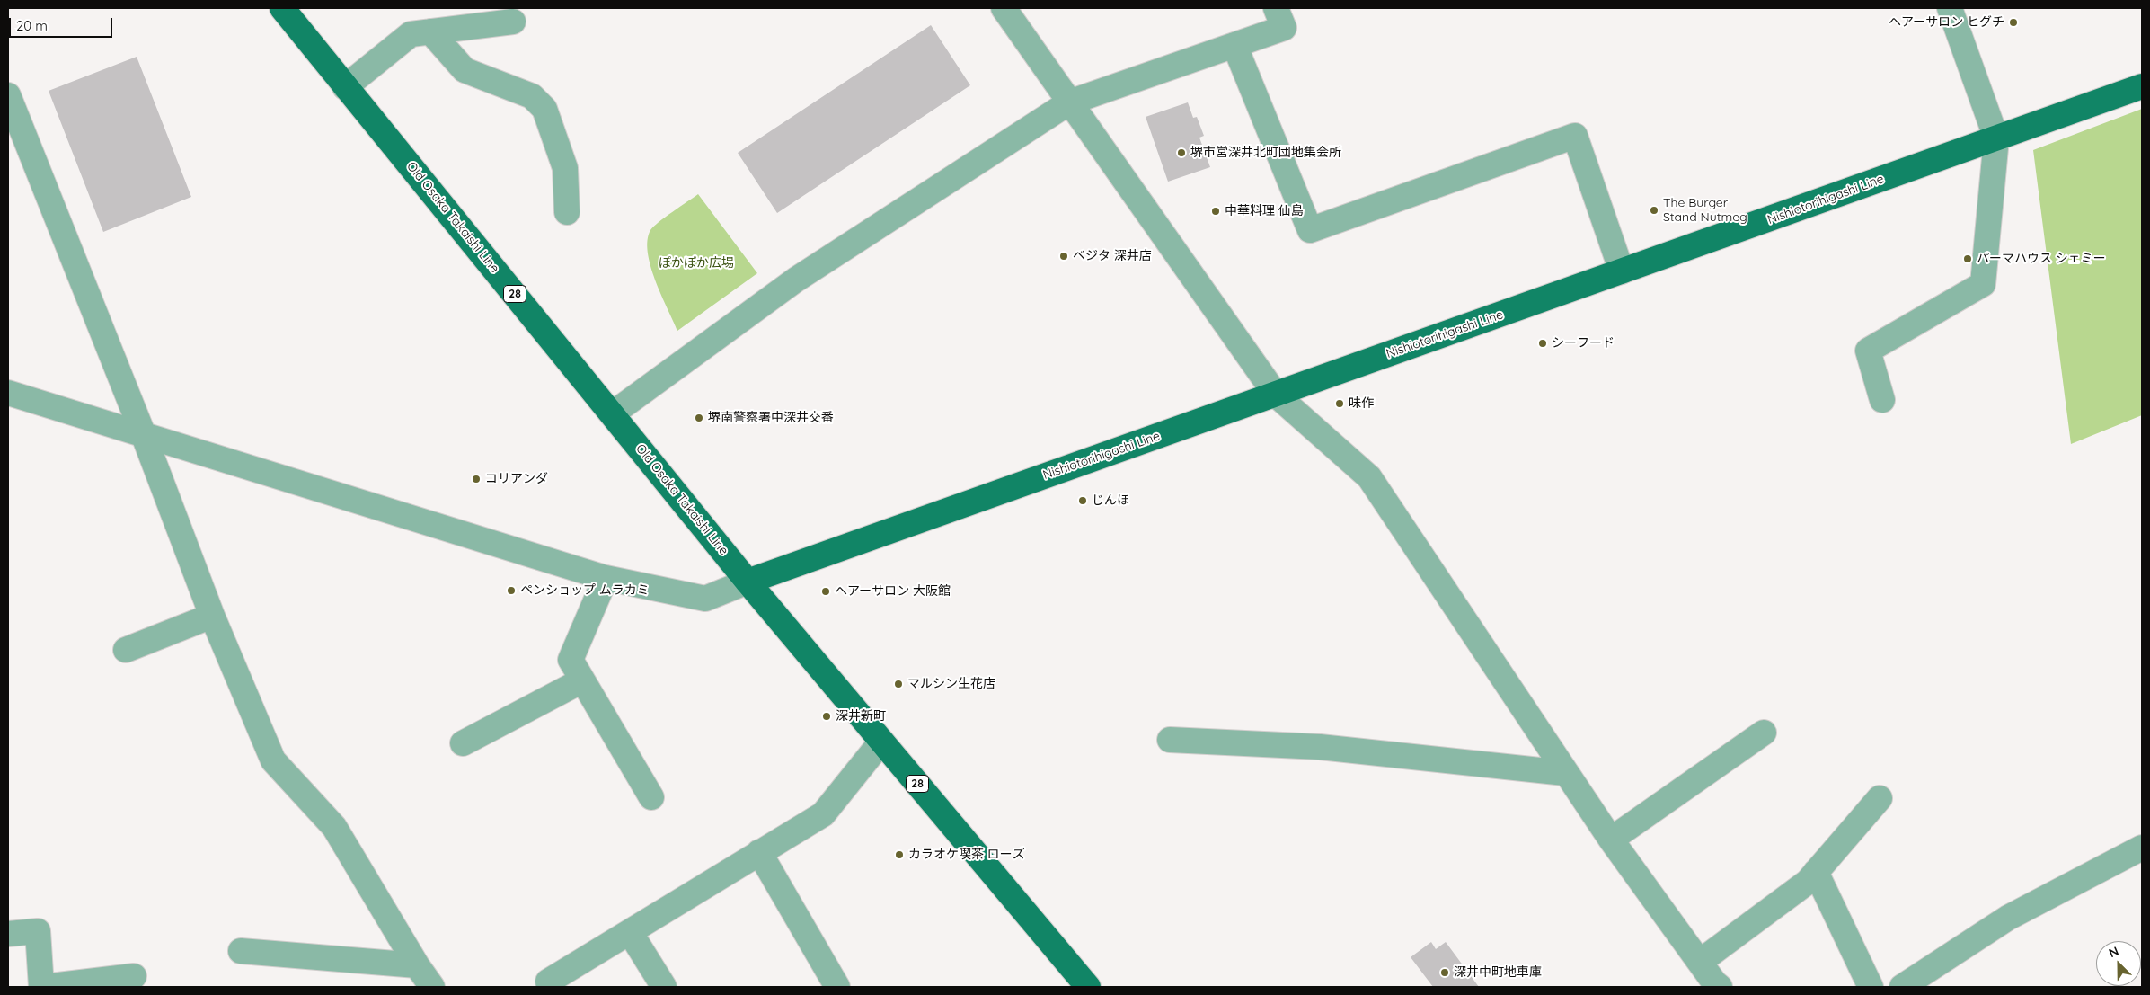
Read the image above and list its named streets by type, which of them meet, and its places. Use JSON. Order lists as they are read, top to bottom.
{
  "streets": {
    "main road": ["Nishiotorihigashi Line", "Old Osaka Takaishi Line", "28"]
  },
  "crossings": [
    ["Nishiotorihigashi Line", "Old Osaka Takaishi Line"]
  ],
  "parks": ["ぽかぽか広場"],
  "places": [
    "ヘアーサロン ヒグチ",
    "堺市営深井北町団地集会所",
    "The Burger Stand Nutmeg",
    "中華料理 仙島",
    "ベジタ 深井店",
    "パーマハウス シェミー",
    "シーフード",
    "味作",
    "堺南警察署中深井交番",
    "コリアンダ",
    "じんほ",
    "ペンショップ ムラカミ",
    "ヘアーサロン 大阪館",
    "マルシン生花店",
    "深井新町",
    "カラオケ喫茶 ローズ",
    "深井中町地車庫"
  ],
  "scale_bar": "20 m",
  "north": "top left"
}
